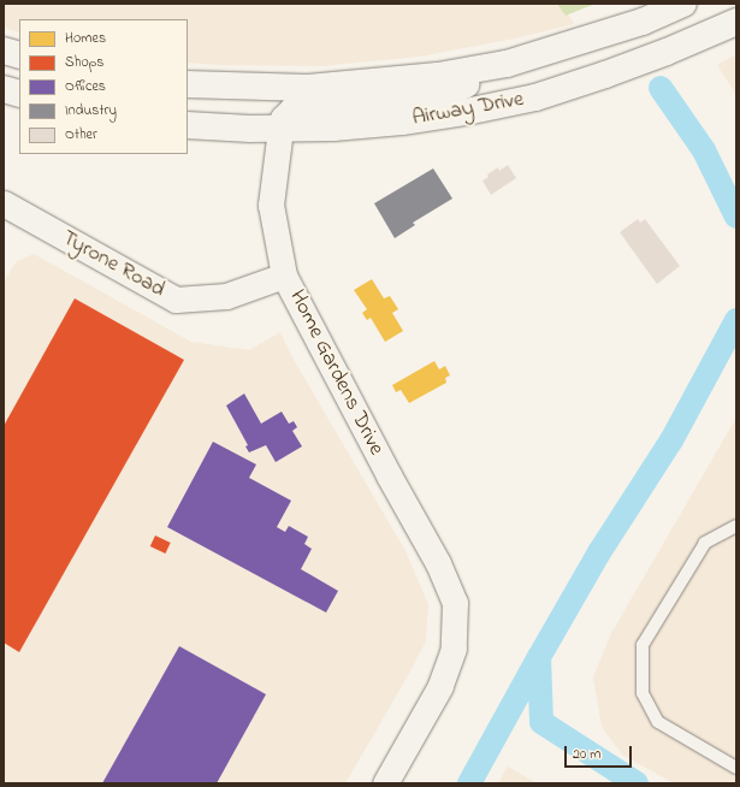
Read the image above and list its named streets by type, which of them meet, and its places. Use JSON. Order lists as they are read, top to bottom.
{
  "streets": {
    "main road": ["Airway Drive"],
    "street": ["Tyrone Road", "Home Gardens Drive"]
  },
  "crossings": [
    ["Airway Drive", "Home Gardens Drive"],
    ["Tyrone Road", "Home Gardens Drive"]
  ],
  "legend": [
    "Homes",
    "Shops",
    "Offices",
    "Industry",
    "Other"
  ],
  "scale_bar": "20 m"
}
